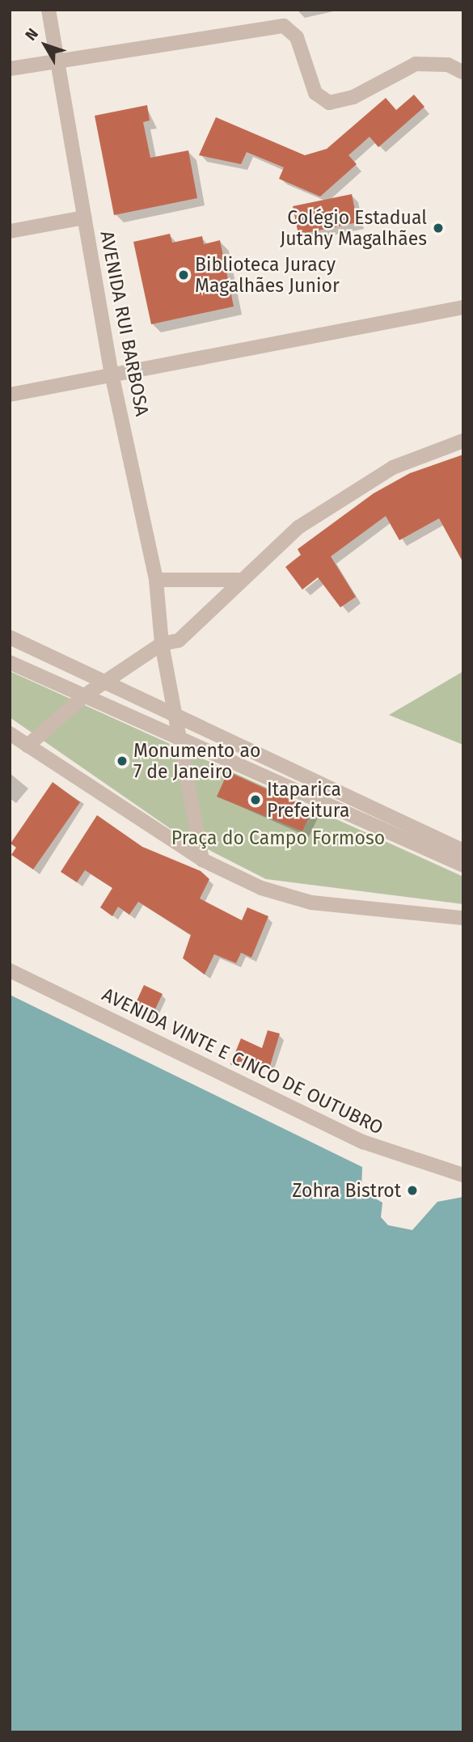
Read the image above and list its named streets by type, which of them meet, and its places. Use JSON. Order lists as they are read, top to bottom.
{
  "streets": {
    "street": ["AVENIDA RUI BARBOSA", "AVENIDA VINTE E CINCO DE OUTUBRO"]
  },
  "parks": ["Praça do Campo Formoso"],
  "places": [
    "Colégio Estadual Jutahy Magalhães",
    "Biblioteca Juracy Magalhães Junior",
    "Monumento ao 7 de Janeiro",
    "Itaparica Prefeitura",
    "Zohra Bistrot"
  ],
  "north": "top left"
}
